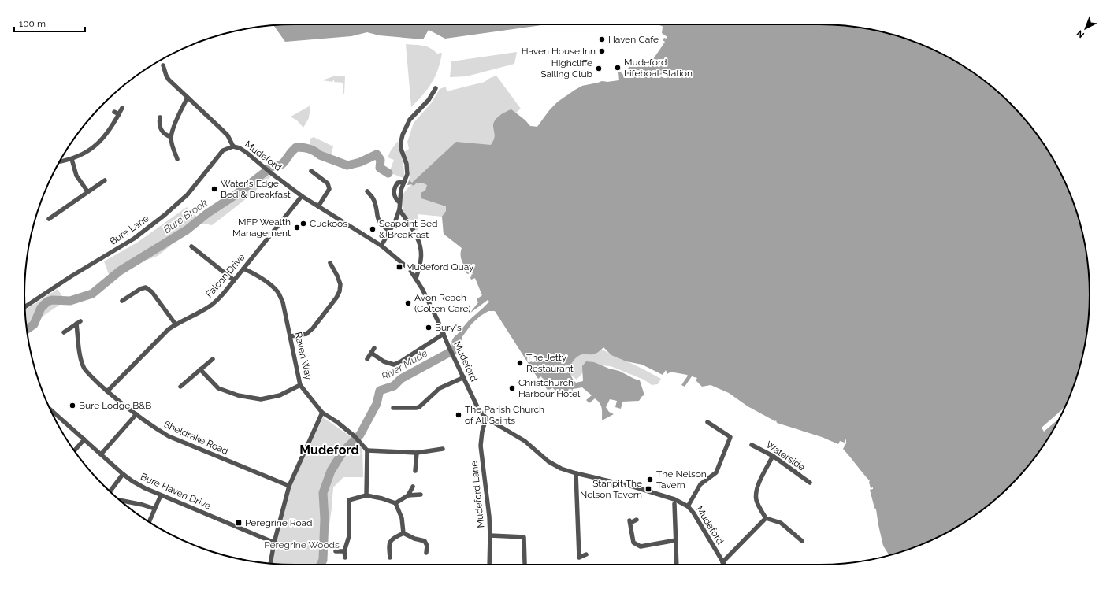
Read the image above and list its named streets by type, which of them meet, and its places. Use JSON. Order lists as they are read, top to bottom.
{
  "streets": {
    "street": [
      "Mudeford",
      "Bure Lane",
      "Falcon Drive",
      "Raven Way",
      "Sheldrake Road",
      "Waterside",
      "Bure Haven Drive",
      "Mudeford Lane"
    ]
  },
  "crossings": [
    ["Mudeford", "Bure Lane"],
    ["Mudeford", "Falcon Drive"],
    ["Mudeford", "Mudeford Lane"],
    ["Falcon Drive", "Raven Way"],
    ["Falcon Drive", "Sheldrake Road"]
  ],
  "districts": ["Mudeford"],
  "water": ["Bure Brook", "River Mude"],
  "parks": ["Peregrine Woods"],
  "places": {
    "other": [
      "Haven Cafe",
      "Haven House Inn",
      "Mudeford Lifeboat Station",
      "Highcliffe Sailing Club",
      "Water's Edge Bed & Breakfast",
      "Cuckoos",
      "MFP Wealth Management",
      "Seapoint Bed & Breakfast",
      "Avon Reach (Colten Care)",
      "Bury's",
      "The Jetty Restaurant",
      "Christchurch Harbour Hotel",
      "Bure Lodge B&B",
      "The Parish Church of All Saints",
      "The Nelson Tavern"
    ],
    "transit": ["Mudeford Quay", "Stanpit The Nelson Tavern", "Peregrine Road"]
  },
  "scale_bar": "100 m",
  "north": "bottom left"
}
